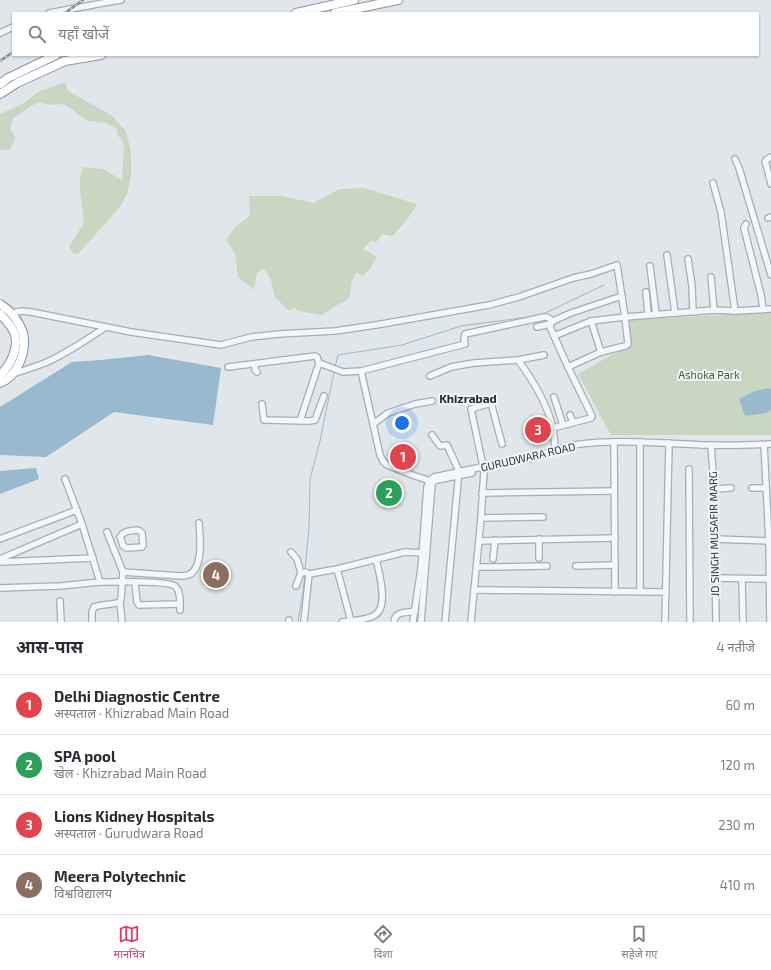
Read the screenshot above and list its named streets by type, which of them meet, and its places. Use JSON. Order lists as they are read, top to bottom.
{
  "streets": {
    "street": ["GURUDWARA ROAD", "JD SINGH MUSAFIR MARG"]
  },
  "crossings": [
    ["GURUDWARA ROAD", "JD SINGH MUSAFIR MARG"]
  ],
  "districts": ["Khizrabad"],
  "parks": ["Ashoka Park"],
  "page": {
    "search": "यहाँ खोजें",
    "pins": [
      "3",
      "1",
      "2",
      "4"
    ],
    "heading": ["आस-पास", "4 नतीजे"],
    "list": [
      {
        "mark": "1",
        "name": "Delhi Diagnostic Centre",
        "note": "अस्पताल · Khizrabad Main Road",
        "value": "60 m"
      },
      {
        "mark": "2",
        "name": "SPA pool",
        "note": "खेल · Khizrabad Main Road",
        "value": "120 m"
      },
      {
        "mark": "3",
        "name": "Lions Kidney Hospitals",
        "note": "अस्पताल · Gurudwara Road",
        "value": "230 m"
      },
      {
        "mark": "4",
        "name": "Meera Polytechnic",
        "note": "विश्वविद्यालय",
        "value": "410 m"
      }
    ],
    "nav": ["मानचित्र", "दिशा", "सहेजे गए"]
  }
}
